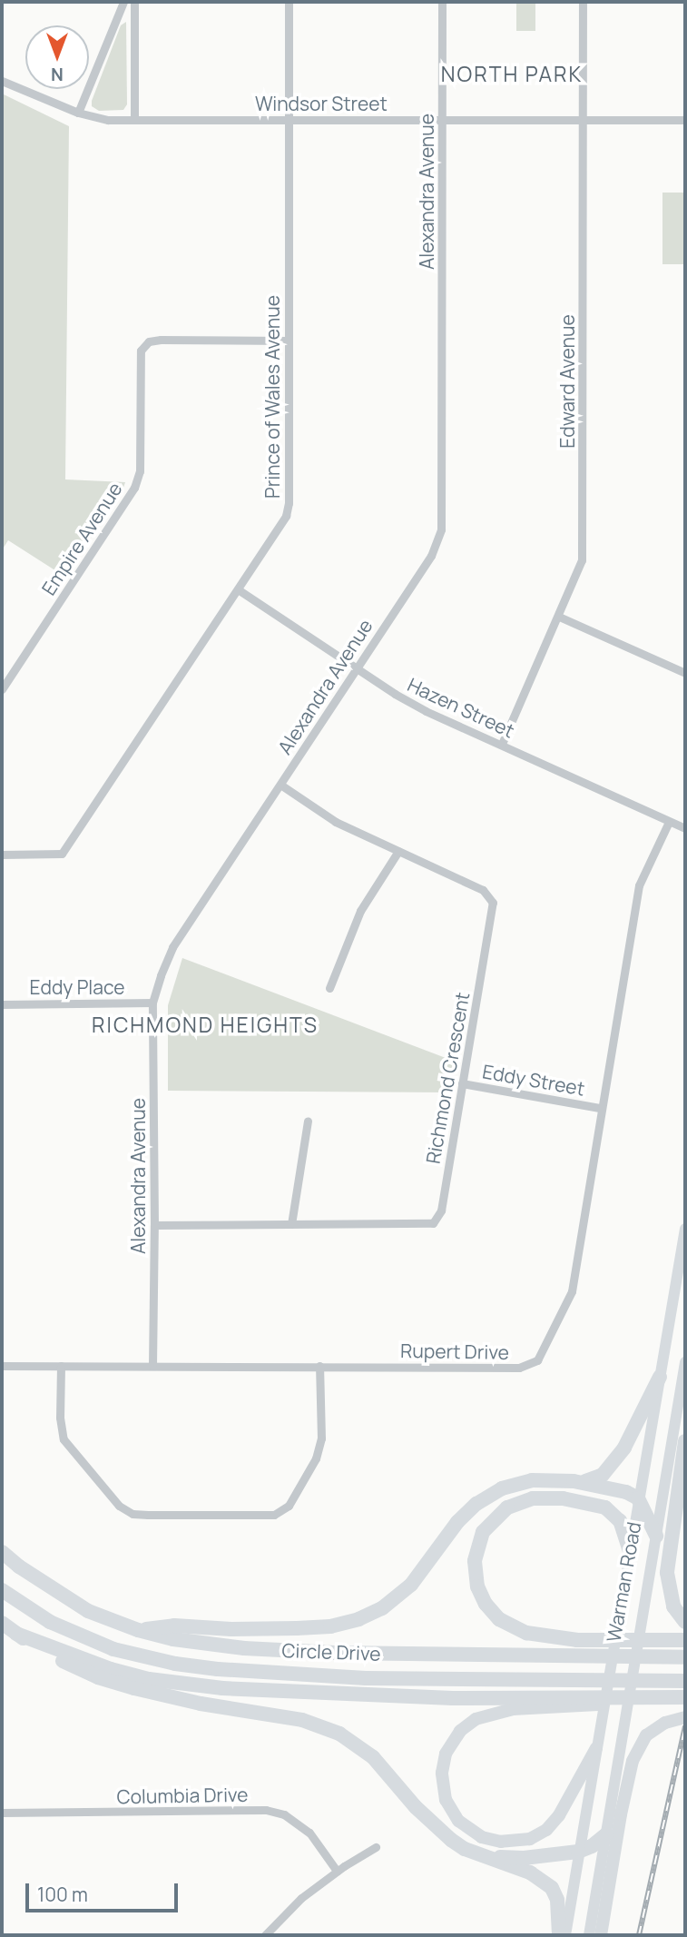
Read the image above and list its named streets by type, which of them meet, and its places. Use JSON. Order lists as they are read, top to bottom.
{
  "streets": {
    "highway": ["Circle Drive"],
    "main road": ["Warman Road"],
    "street": [
      "Windsor Street",
      "Alexandra Avenue",
      "Edward Avenue",
      "Prince of Wales Avenue",
      "Empire Avenue",
      "Hazen Street",
      "Eddy Place",
      "Richmond Crescent",
      "Eddy Street",
      "Rupert Drive",
      "Columbia Drive"
    ]
  },
  "crossings": [
    ["Windsor Street", "Alexandra Avenue"],
    ["Windsor Street", "Edward Avenue"],
    ["Windsor Street", "Prince of Wales Avenue"],
    ["Alexandra Avenue", "Hazen Street"],
    ["Alexandra Avenue", "Eddy Place"],
    ["Alexandra Avenue", "Richmond Crescent"],
    ["Alexandra Avenue", "Rupert Drive"],
    ["Edward Avenue", "Hazen Street"],
    ["Prince of Wales Avenue", "Empire Avenue"],
    ["Prince of Wales Avenue", "Hazen Street"],
    ["Hazen Street", "Rupert Drive"],
    ["Richmond Crescent", "Eddy Street"],
    ["Eddy Street", "Rupert Drive"]
  ],
  "districts": ["NORTH PARK", "RICHMOND HEIGHTS"],
  "scale_bar": "100 m",
  "north": "bottom"
}
